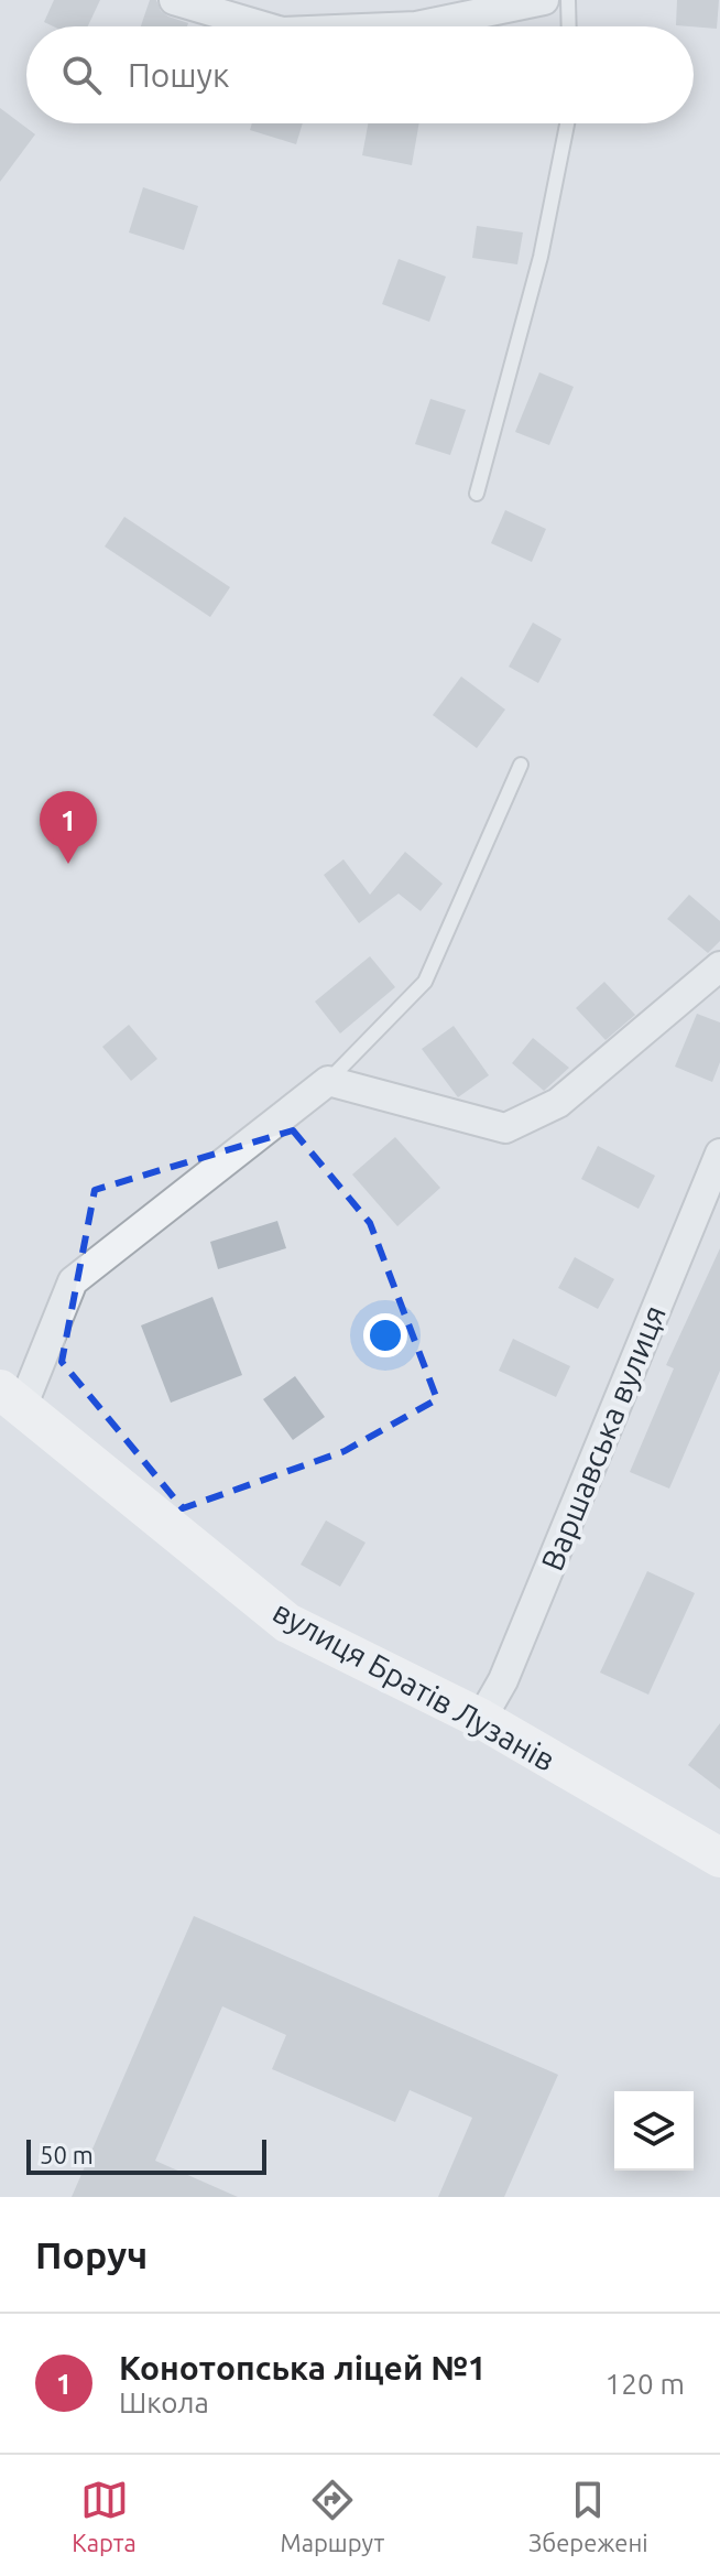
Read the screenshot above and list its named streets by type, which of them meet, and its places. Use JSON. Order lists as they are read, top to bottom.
{
  "streets": {
    "main road": ["вулиця Братів Лузанів"],
    "street": ["Варшавська вулиця"]
  },
  "crossings": [
    ["Варшавська вулиця", "вулиця Братів Лузанів"]
  ],
  "scale_bar": "50 m",
  "page": {
    "search": "Пошук",
    "pins": "1",
    "scale": "50 m",
    "heading": "Поруч",
    "list": [
      {
        "mark": "1",
        "name": "Конотопська ліцей №1",
        "note": "Школа",
        "value": "120 m"
      }
    ],
    "nav": ["Карта", "Маршрут", "Збережені"]
  }
}
